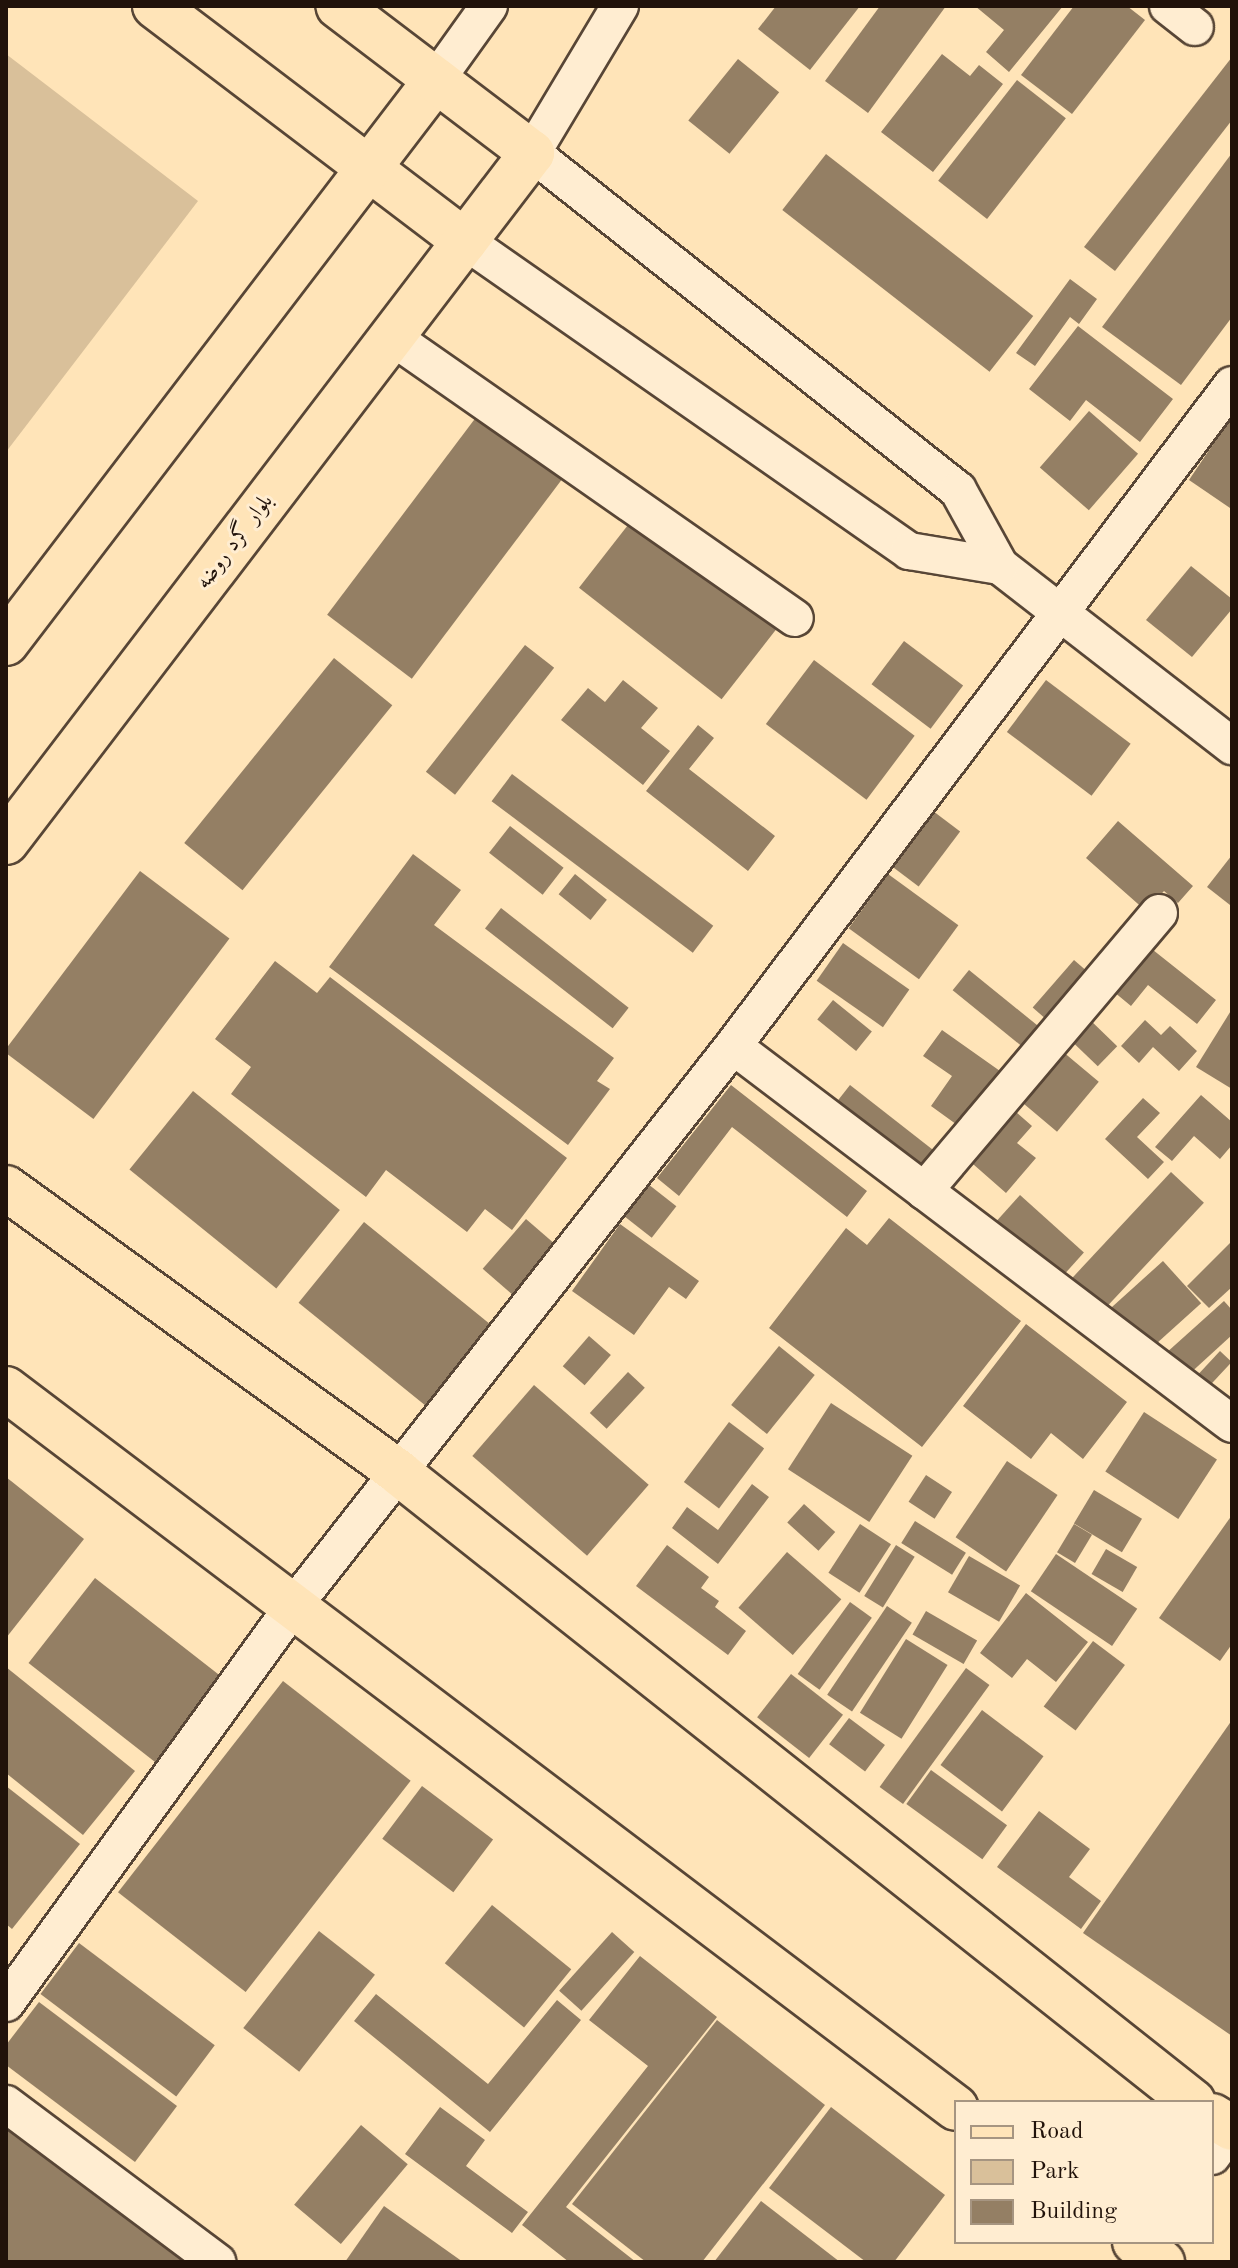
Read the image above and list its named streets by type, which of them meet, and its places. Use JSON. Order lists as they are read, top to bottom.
{
  "streets": {
    "main road": ["بلوار گرد روضه"]
  },
  "legend": ["Road", "Park", "Building"]
}
